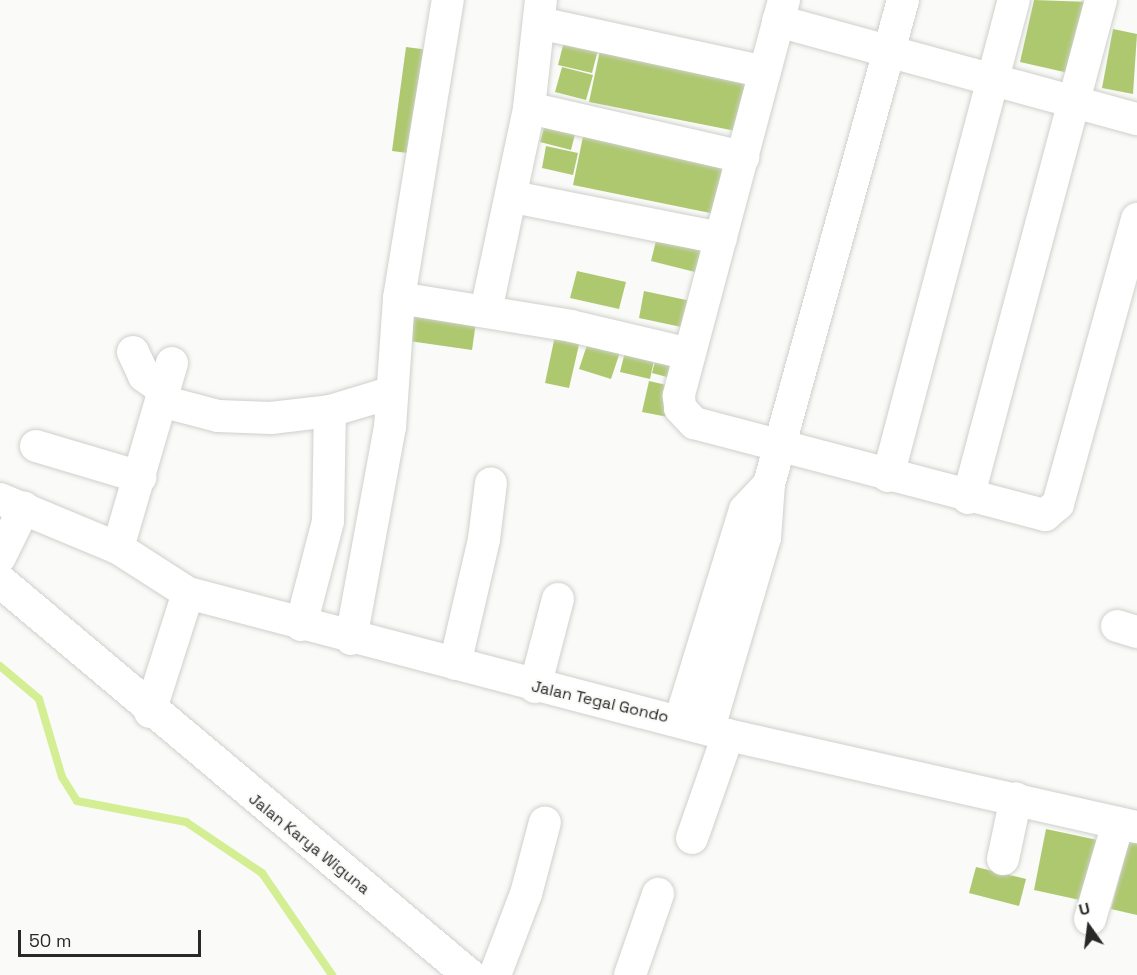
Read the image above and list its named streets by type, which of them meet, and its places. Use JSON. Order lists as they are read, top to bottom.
{
  "streets": {
    "main road": ["Jalan Karya Wiguna"],
    "street": ["Jalan Tegal Gondo"]
  },
  "scale_bar": "50 m",
  "north": "top"
}
